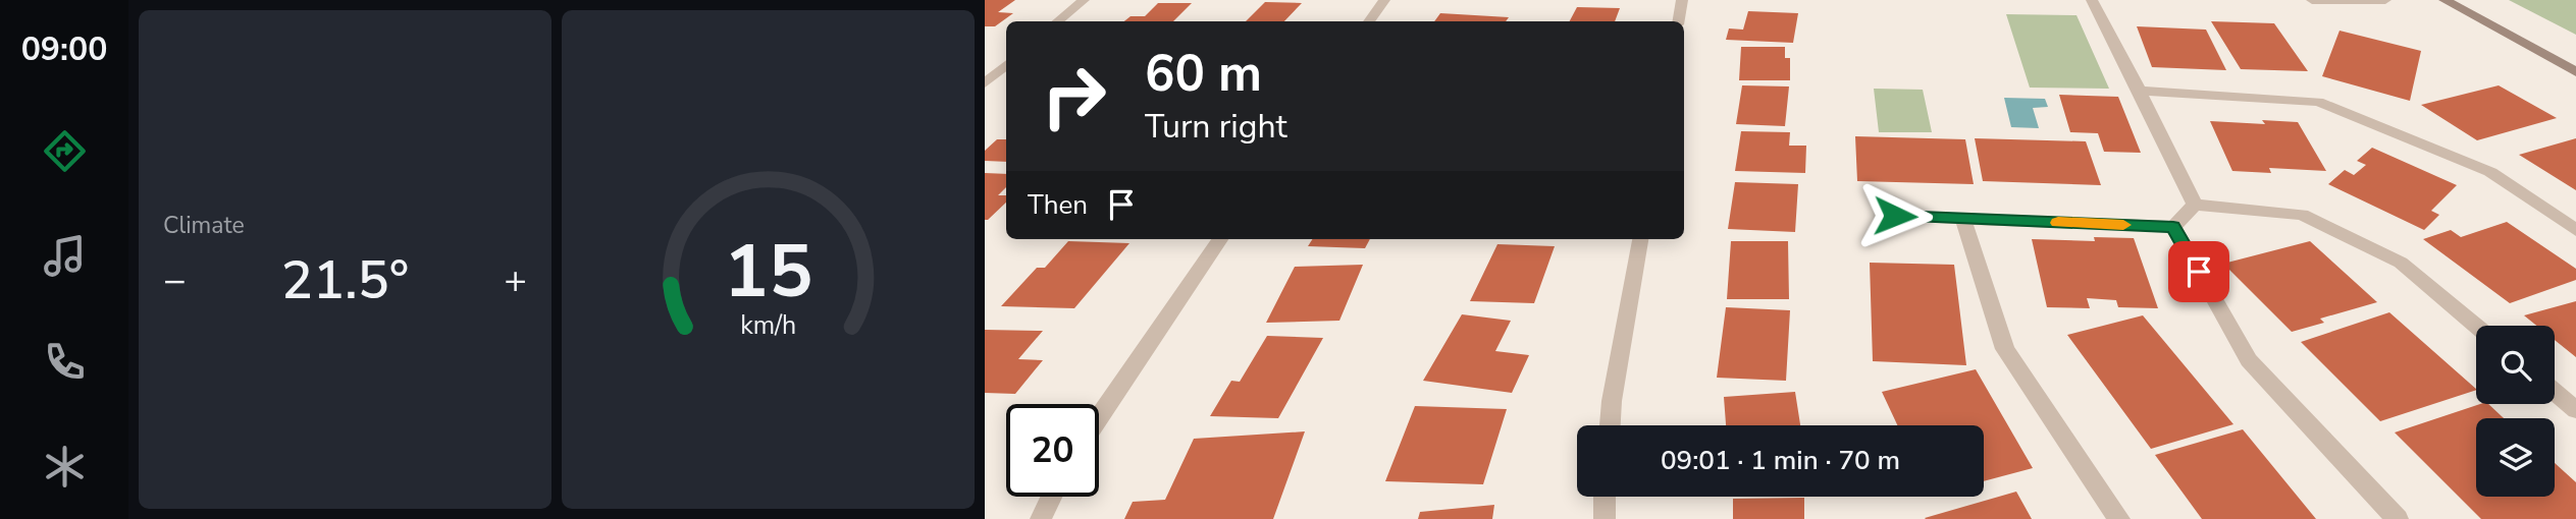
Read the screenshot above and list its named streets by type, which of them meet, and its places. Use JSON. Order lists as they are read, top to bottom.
{
  "page": {
    "tabs": "09:00",
    "tile": "Climate",
    "turn": ["60 m", "Turn right"],
    "then": "Then",
    "heat": ["−", "21.5°", "+"],
    "limit": "20",
    "trip": "09:01 · 1 min · 70 m",
    "gauge": ["15", "km/h"]
  }
}
